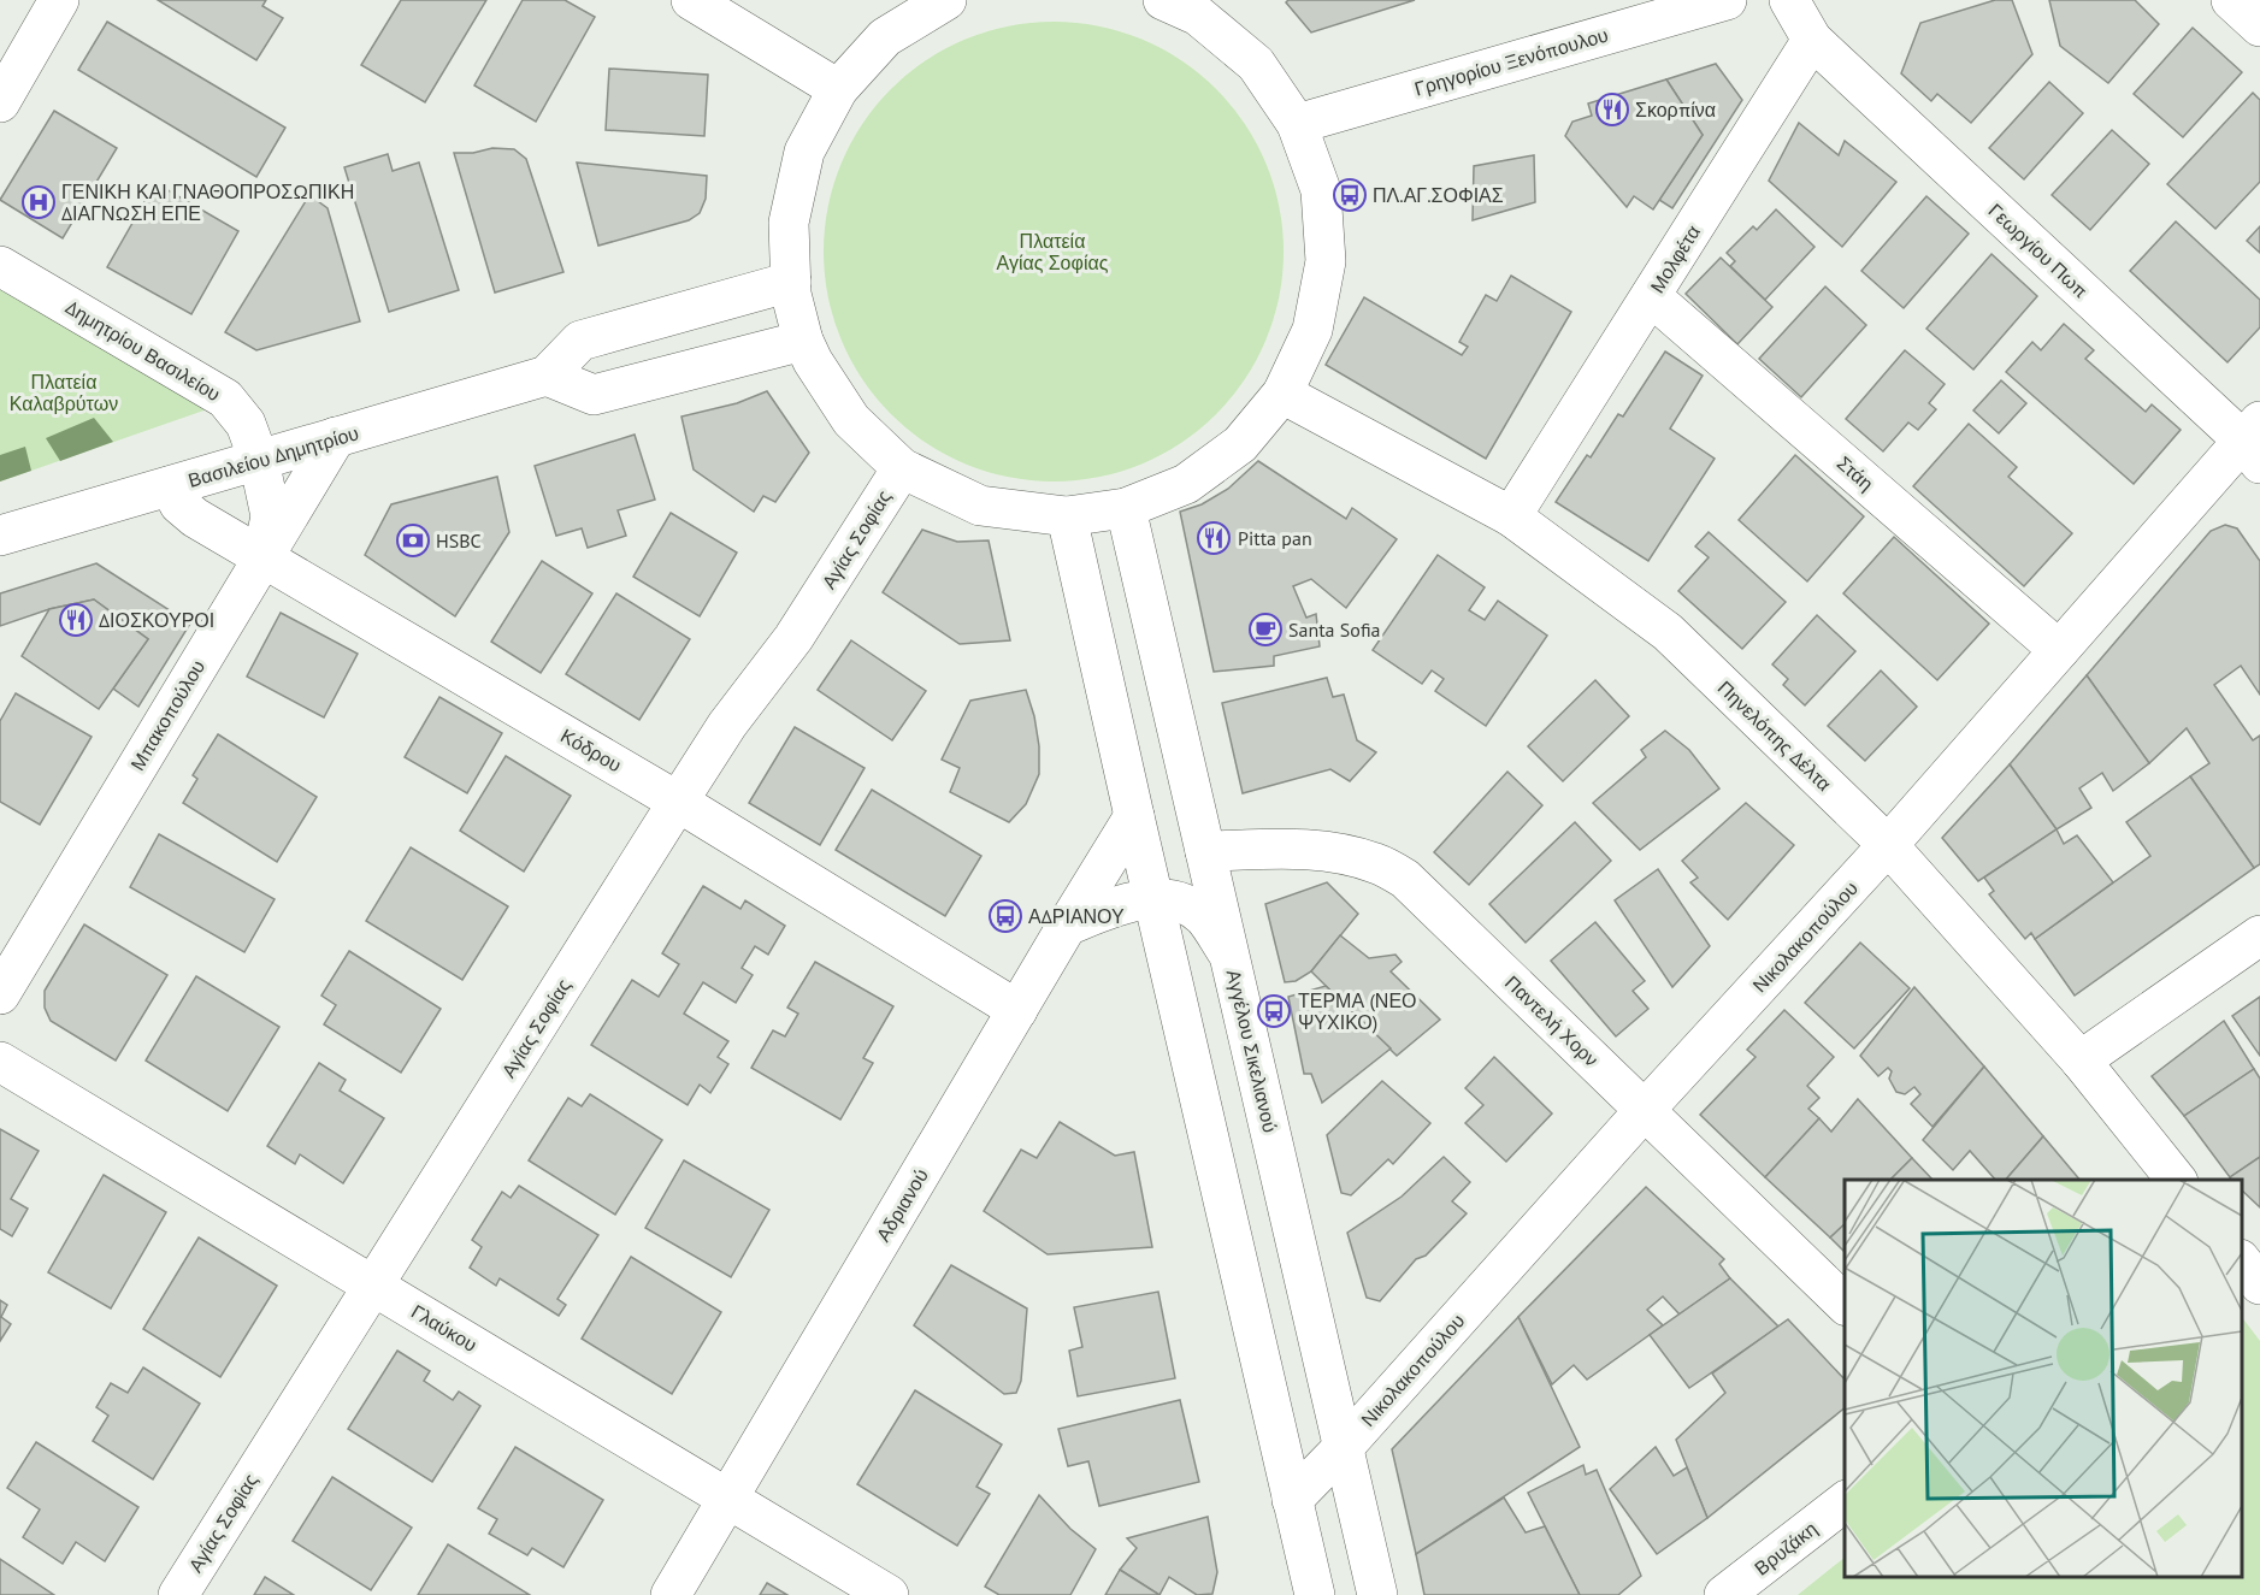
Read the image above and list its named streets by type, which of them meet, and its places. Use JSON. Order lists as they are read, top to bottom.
{
  "streets": {
    "street": [
      "Γρηγορίου Ξενόπουλου",
      "Γεωργίου Πωπ",
      "Μολφέτα",
      "Δημητρίου Βασιλείου",
      "Βασιλείου Δημητρίου",
      "Στάη",
      "Αγίας Σοφίας",
      "Μπακοπούλου",
      "Πηνελόπης Δέλτα",
      "Κόδρου",
      "Νικολακοπούλου",
      "Παντελή Χορν",
      "Αγγέλου Σικελιανού",
      "Αδριανού",
      "Γλαύκου",
      "Βρυζάκη"
    ]
  },
  "crossings": [
    ["Γεωργίου Πωπ", "Μολφέτα"],
    ["Γεωργίου Πωπ", "Νικολακοπούλου"],
    ["Μολφέτα", "Στάη"],
    ["Μολφέτα", "Πηνελόπης Δέλτα"],
    ["Δημητρίου Βασιλείου", "Βασιλείου Δημητρίου"],
    ["Δημητρίου Βασιλείου", "Μπακοπούλου"],
    ["Δημητρίου Βασιλείου", "Κόδρου"],
    ["Βασιλείου Δημητρίου", "Μπακοπούλου"],
    ["Βασιλείου Δημητρίου", "Κόδρου"],
    ["Στάη", "Νικολακοπούλου"],
    ["Αγίας Σοφίας", "Κόδρου"],
    ["Αγίας Σοφίας", "Γλαύκου"],
    ["Μπακοπούλου", "Κόδρου"],
    ["Πηνελόπης Δέλτα", "Νικολακοπούλου"],
    ["Κόδρου", "Αδριανού"],
    ["Νικολακοπούλου", "Παντελή Χορν"],
    ["Νικολακοπούλου", "Αγγέλου Σικελιανού"],
    ["Παντελή Χορν", "Αγγέλου Σικελιανού"],
    ["Αδριανού", "Γλαύκου"]
  ],
  "parks": ["Πλατεία Αγίας Σοφίας", "Πλατεία Καλαβρύτων"],
  "places": {
    "restaurant": ["Σκορπίνα", "Pitta pan", "ΔΙΟΣΚΟΥΡΟΙ"],
    "bus stop": ["ΠΛ.ΑΓ.ΣΟΦΙΑΣ", "ΑΔΡΙΑΝΟΥ", "ΤΕΡΜΑ (ΝΕΟ ΨΥΧΙΚΟ)"],
    "hospital": ["ΓΕΝΙΚΗ ΚΑΙ ΓΝΑΘΟΠΡΟΣΩΠΙΚΗ ΔΙΑΓΝΩΣΗ ΕΠΕ"],
    "bank": ["HSBC"],
    "cafe": ["Santa Sofia"]
  }
}
